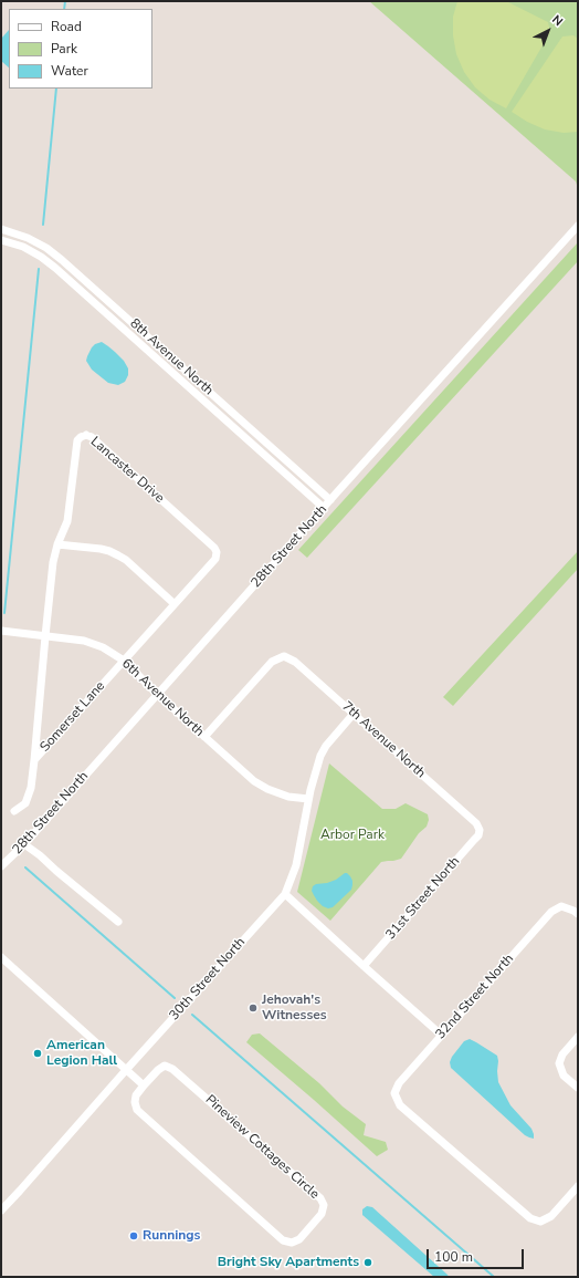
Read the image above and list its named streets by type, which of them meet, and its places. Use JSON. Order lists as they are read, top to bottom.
{
  "streets": {
    "street": [
      "8th Avenue North",
      "Lancaster Drive",
      "28th Street North",
      "6th Avenue North",
      "Somerset Lane",
      "7th Avenue North",
      "31st Street North",
      "30th Street North",
      "32nd Street North",
      "Pineview Cottages Circle"
    ]
  },
  "crossings": [
    ["8th Avenue North", "28th Street North"],
    ["Lancaster Drive", "6th Avenue North"],
    ["Lancaster Drive", "Somerset Lane"],
    ["28th Street North", "6th Avenue North"],
    ["6th Avenue North", "Somerset Lane"],
    ["6th Avenue North", "7th Avenue North"],
    ["6th Avenue North", "30th Street North"],
    ["7th Avenue North", "31st Street North"],
    ["7th Avenue North", "30th Street North"]
  ],
  "parks": ["Arbor Park"],
  "places": [
    "Jehovah's Witnesses",
    "American Legion Hall",
    "Runnings",
    "Bright Sky Apartments"
  ],
  "legend": ["Road", "Park", "Water"],
  "scale_bar": "100 m",
  "north": "top right"
}
